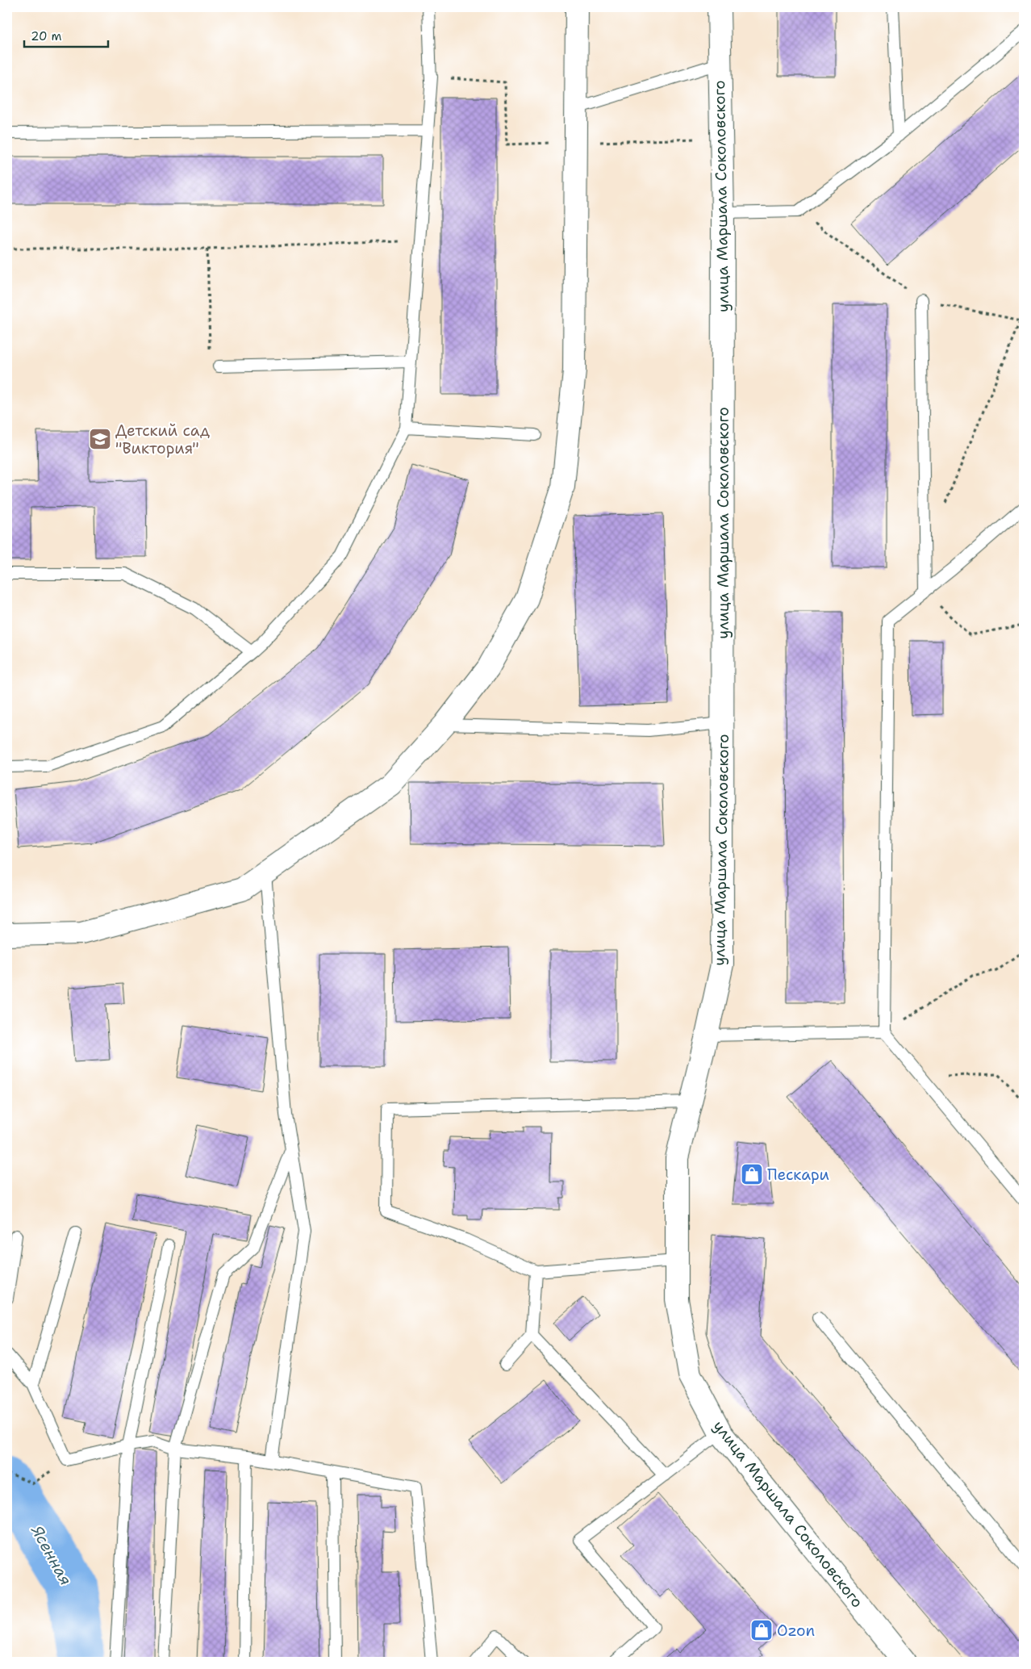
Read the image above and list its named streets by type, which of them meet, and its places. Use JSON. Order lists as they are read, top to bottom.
{
  "streets": {
    "street": ["улица Маршала Соколовского"]
  },
  "water": ["Ясенная"],
  "places": {
    "school or university": ["Детский сад \"Виктория\""],
    "shop": ["Пескари", "Ozon"]
  },
  "scale_bar": "20 m"
}
